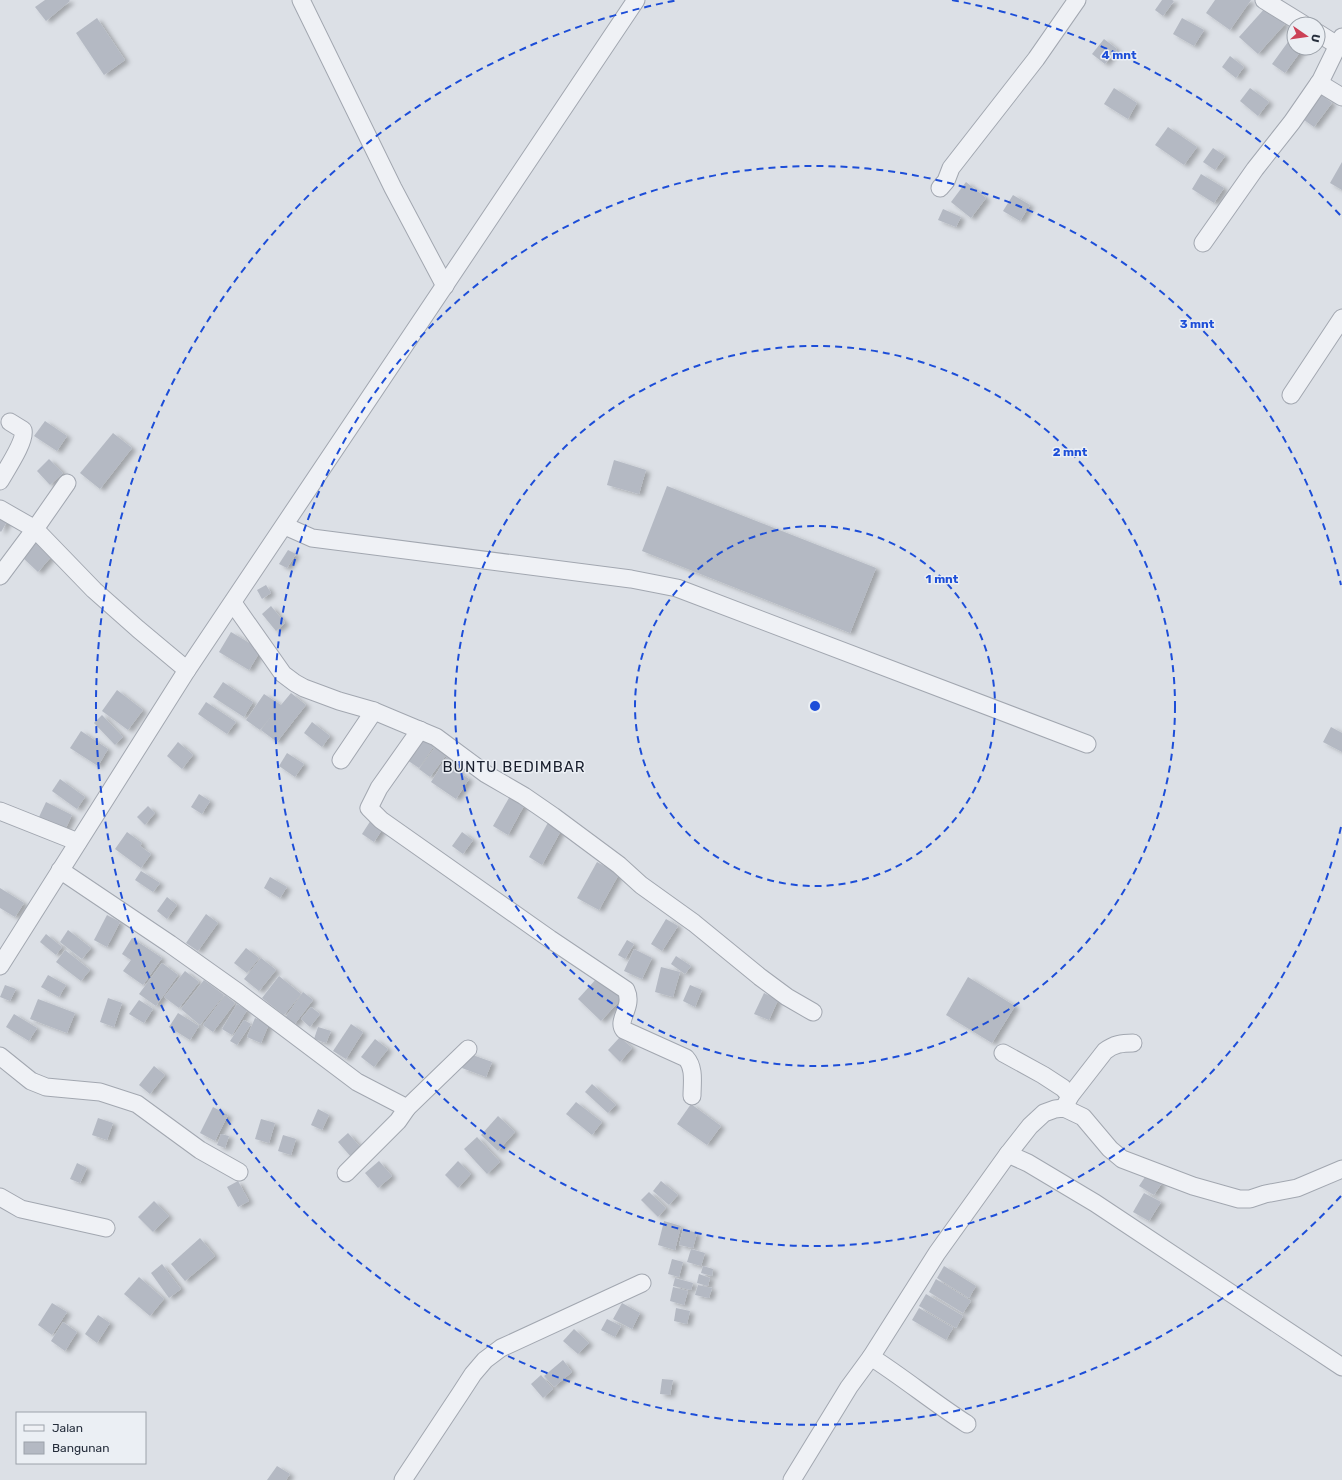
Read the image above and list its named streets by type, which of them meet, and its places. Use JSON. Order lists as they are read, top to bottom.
{
  "districts": ["BUNTU BEDIMBAR"],
  "legend": ["Jalan", "Bangunan"],
  "north": "right",
  "rings": [
    "4 mnt",
    "3 mnt",
    "2 mnt",
    "1 mnt"
  ]
}
